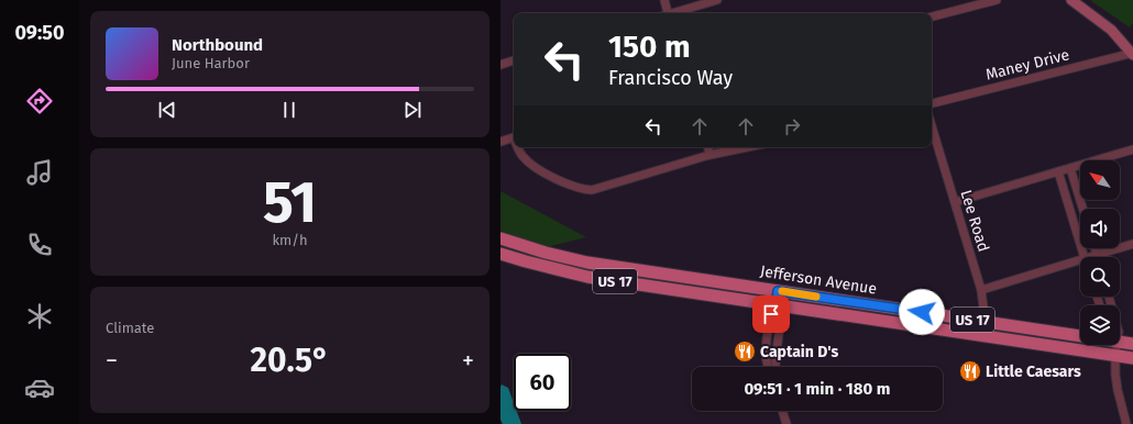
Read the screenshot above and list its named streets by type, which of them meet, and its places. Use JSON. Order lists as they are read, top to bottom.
{
  "streets": {
    "main road": ["Jefferson Avenue", "US 17"],
    "street": ["Maney Drive", "Lee Road"]
  },
  "crossings": [
    ["Lee Road", "Jefferson Avenue"]
  ],
  "places": {
    "restaurant": ["Captain D's", "Little Caesars"]
  },
  "north": "top left",
  "page": {
    "tabs": "09:50",
    "turn": ["150 m", "Francisco Way"],
    "song": ["Northbound", "June Harbor"],
    "tile": [
      ["51", "km/h"],
      "Climate"
    ],
    "heat": ["−", "20.5°", "+"],
    "limit": "60",
    "trip": "09:51 · 1 min · 180 m"
  }
}
